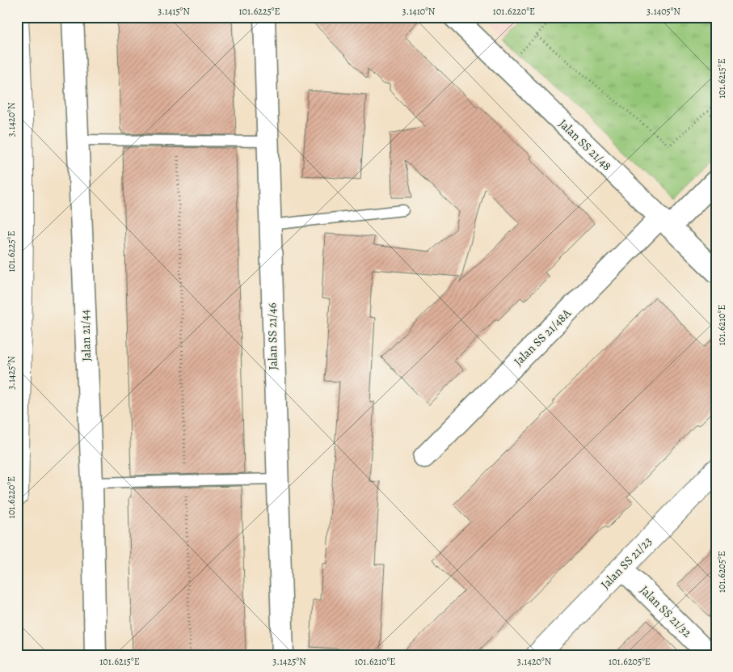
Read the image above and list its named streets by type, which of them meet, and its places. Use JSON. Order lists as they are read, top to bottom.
{
  "streets": {
    "main road": ["Jalan SS 21/23"],
    "street": [
      "Jalan SS 21/48",
      "Jalan 21/44",
      "Jalan SS 21/46",
      "Jalan SS 21/48A",
      "Jalan SS 21/32"
    ]
  },
  "crossings": [
    ["Jalan SS 21/48", "Jalan SS 21/48A"],
    ["Jalan SS 21/23", "Jalan SS 21/32"]
  ],
  "coordinates": [
    "3.1415°N",
    "101.6225°E",
    "3.1410°N",
    "101.6220°E",
    "3.1405°N",
    "101.6215°E",
    "3.1420°N",
    "101.6210°E",
    "3.1425°N",
    "101.6205°E"
  ]
}
